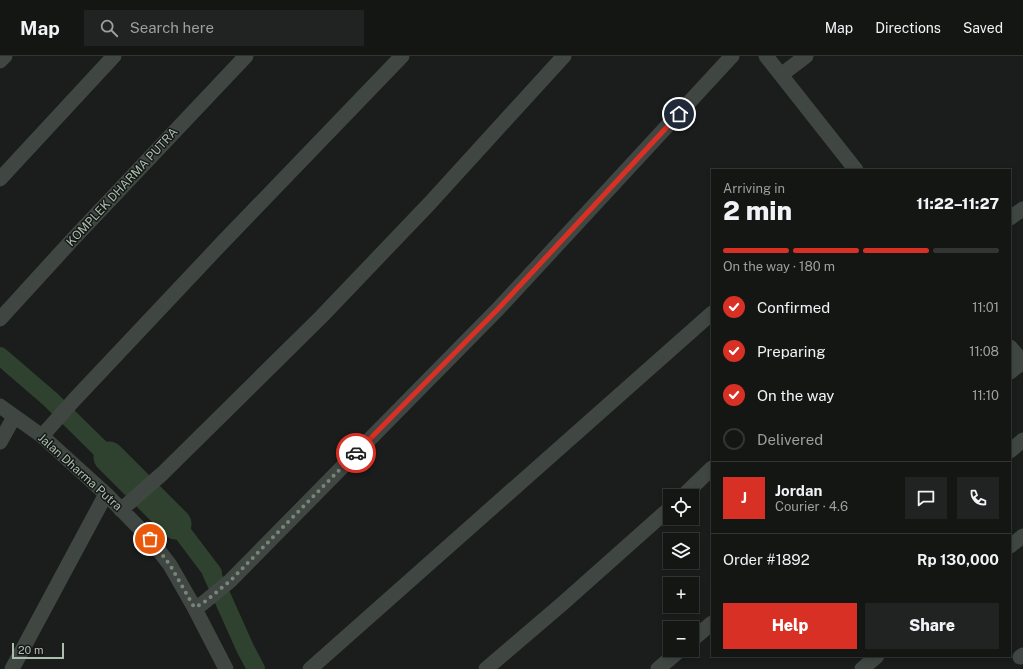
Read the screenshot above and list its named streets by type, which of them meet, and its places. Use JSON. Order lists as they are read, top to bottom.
{
  "streets": {
    "street": ["KOMPLEK DHARMA PUTRA", "Jalan Dharma Putra"]
  },
  "scale_bar": "20 m",
  "page": {
    "header": "Map",
    "search": "Search here",
    "nav": ["Map", "Directions", "Saved"],
    "heading": ["2 min", "Arriving in", "11:22–11:27"],
    "panel": [
      "Jordan",
      "Courier · 4.6",
      "Order #1892",
      "Rp 130,000"
    ],
    "bar": "On the way · 180 m",
    "list": [
      ["Confirmed", "11:01"],
      ["Preparing", "11:08"],
      ["On the way", "11:10"],
      "Delivered"
    ],
    "round": "J",
    "map_buttons": ["+", "−"],
    "buttons": ["Help", "Share"],
    "scale": "20 m"
  }
}
